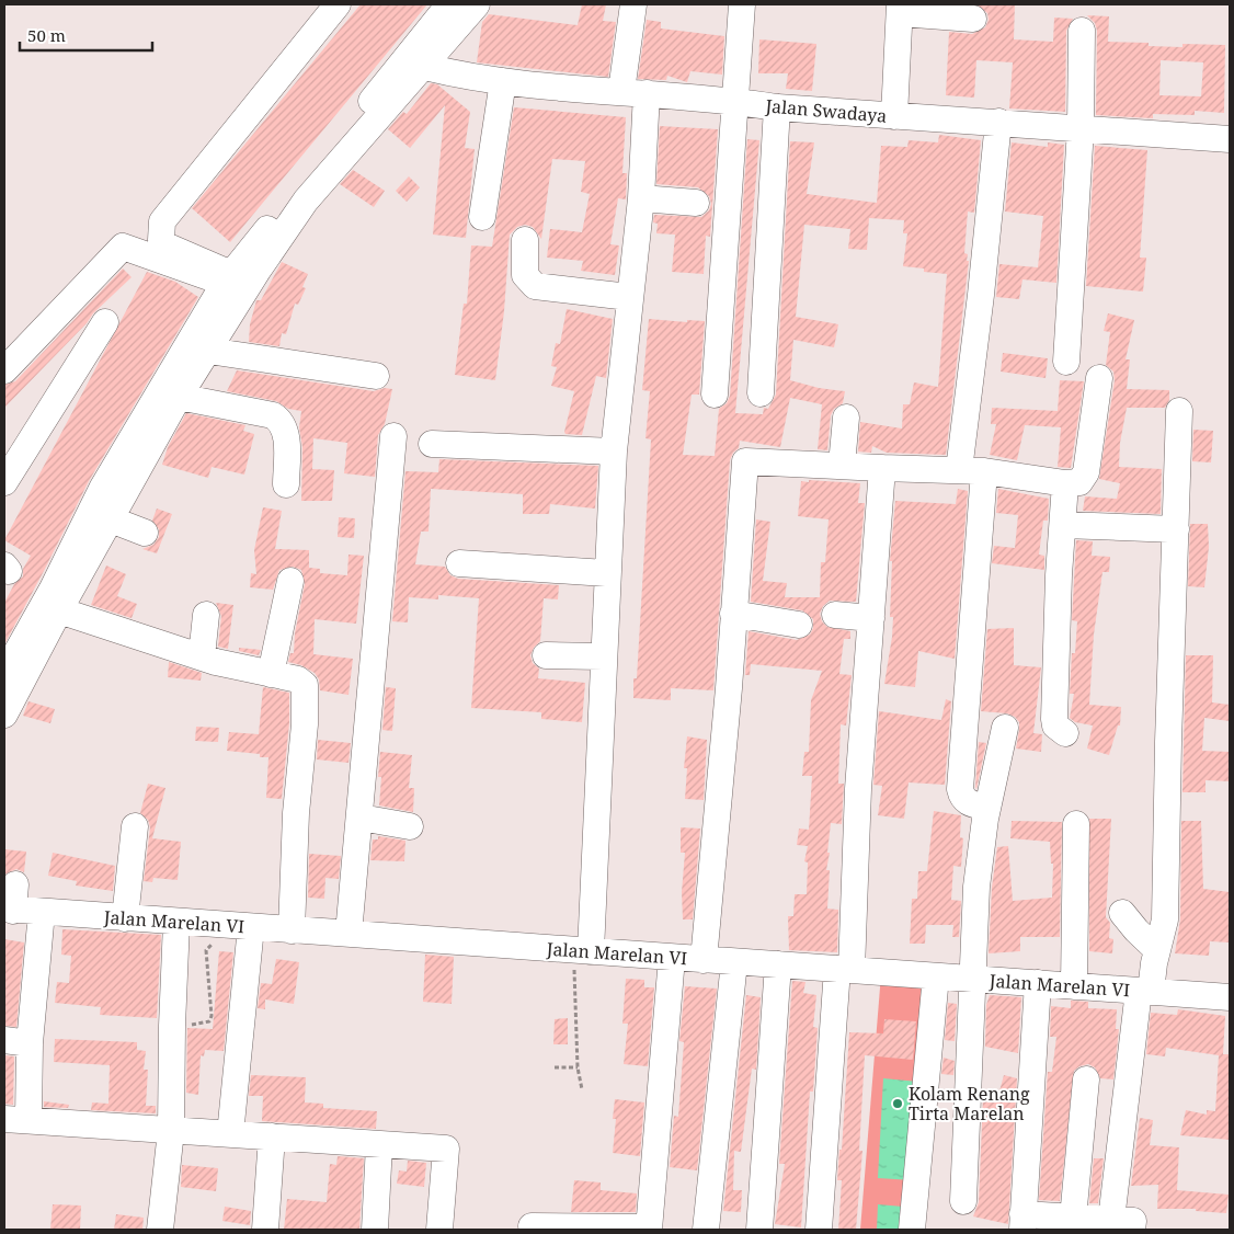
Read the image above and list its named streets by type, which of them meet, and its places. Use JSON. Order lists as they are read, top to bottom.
{
  "streets": {
    "street": ["Jalan Swadaya", "Jalan Marelan VI"]
  },
  "places": ["Kolam Renang Tirta Marelan"],
  "scale_bar": "50 m"
}
